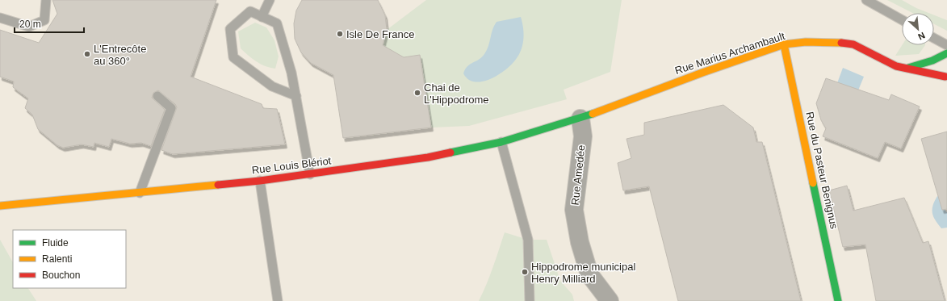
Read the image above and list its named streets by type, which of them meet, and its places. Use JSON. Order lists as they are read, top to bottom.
{
  "streets": {
    "street": [
      "Rue Marius Archambault",
      "Rue Louis Blériot",
      "Rue du Pasteur Benignus",
      "Rue Amedée"
    ]
  },
  "crossings": [
    ["Rue Marius Archambault", "Rue Louis Blériot"],
    ["Rue Marius Archambault", "Rue du Pasteur Benignus"],
    ["Rue Marius Archambault", "Rue Amedée"],
    ["Rue Louis Blériot", "Rue Amedée"]
  ],
  "places": [
    "Isle De France",
    "L'Entrecôte au 360°",
    "Chai de L'Hippodrome",
    "Hippodrome municipal Henry Milliard"
  ],
  "legend": ["Fluide", "Ralenti", "Bouchon"],
  "scale_bar": "20 m",
  "north": "bottom right"
}
